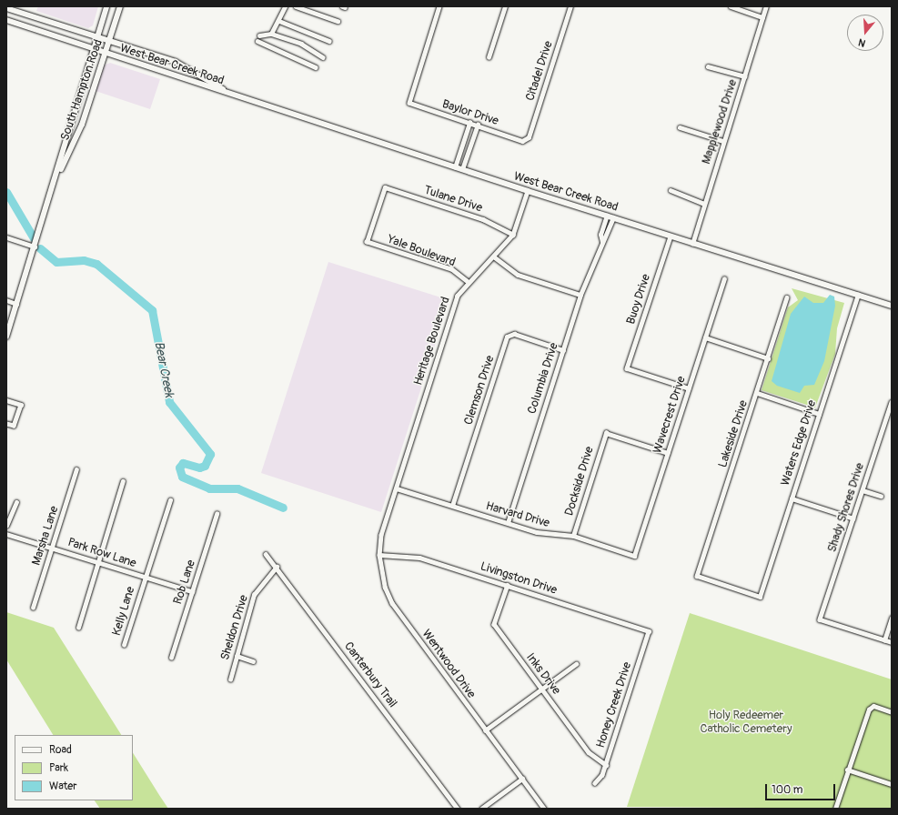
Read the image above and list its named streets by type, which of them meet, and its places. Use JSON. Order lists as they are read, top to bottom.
{
  "streets": {
    "main road": ["West Bear Creek Road", "South Hampton Road"],
    "street": [
      "Citadel Drive",
      "Baylor Drive",
      "Mapplewood Drive",
      "Tulane Drive",
      "Yale Boulevard",
      "Buoy Drive",
      "Heritage Boulevard",
      "Columbia Drive",
      "Clemson Drive",
      "Wavecrest Drive",
      "Lakeside Drive",
      "Waters Edge Drive",
      "Dockside Drive",
      "Shady Shores Drive",
      "Harvard Drive",
      "Marsha Lane",
      "Park Row Lane",
      "Livingston Drive",
      "Rob Lane",
      "Kelly Lane",
      "Sheldon Drive",
      "Wentwood Drive",
      "Inks Drive",
      "Canterbury Trail",
      "Honey Creek Drive"
    ]
  },
  "crossings": [
    ["West Bear Creek Road", "South Hampton Road"],
    ["West Bear Creek Road", "Mapplewood Drive"],
    ["West Bear Creek Road", "Buoy Drive"],
    ["West Bear Creek Road", "Heritage Boulevard"],
    ["West Bear Creek Road", "Columbia Drive"],
    ["West Bear Creek Road", "Waters Edge Drive"],
    ["Citadel Drive", "Baylor Drive"],
    ["Tulane Drive", "Yale Boulevard"],
    ["Tulane Drive", "Heritage Boulevard"],
    ["Yale Boulevard", "Heritage Boulevard"],
    ["Buoy Drive", "Wavecrest Drive"],
    ["Heritage Boulevard", "Harvard Drive"],
    ["Heritage Boulevard", "Wentwood Drive"],
    ["Columbia Drive", "Clemson Drive"],
    ["Columbia Drive", "Harvard Drive"],
    ["Clemson Drive", "Harvard Drive"],
    ["Wavecrest Drive", "Dockside Drive"],
    ["Wavecrest Drive", "Harvard Drive"],
    ["Lakeside Drive", "Waters Edge Drive"],
    ["Dockside Drive", "Harvard Drive"],
    ["Marsha Lane", "Park Row Lane"],
    ["Park Row Lane", "Rob Lane"],
    ["Park Row Lane", "Kelly Lane"],
    ["Livingston Drive", "Wentwood Drive"],
    ["Livingston Drive", "Inks Drive"],
    ["Livingston Drive", "Honey Creek Drive"],
    ["Sheldon Drive", "Canterbury Trail"],
    ["Inks Drive", "Honey Creek Drive"]
  ],
  "water": ["Bear Creek"],
  "parks": ["Holy Redeemer Catholic Cemetery"],
  "legend": ["Road", "Park", "Water"],
  "scale_bar": "100 m",
  "north": "bottom"
}
